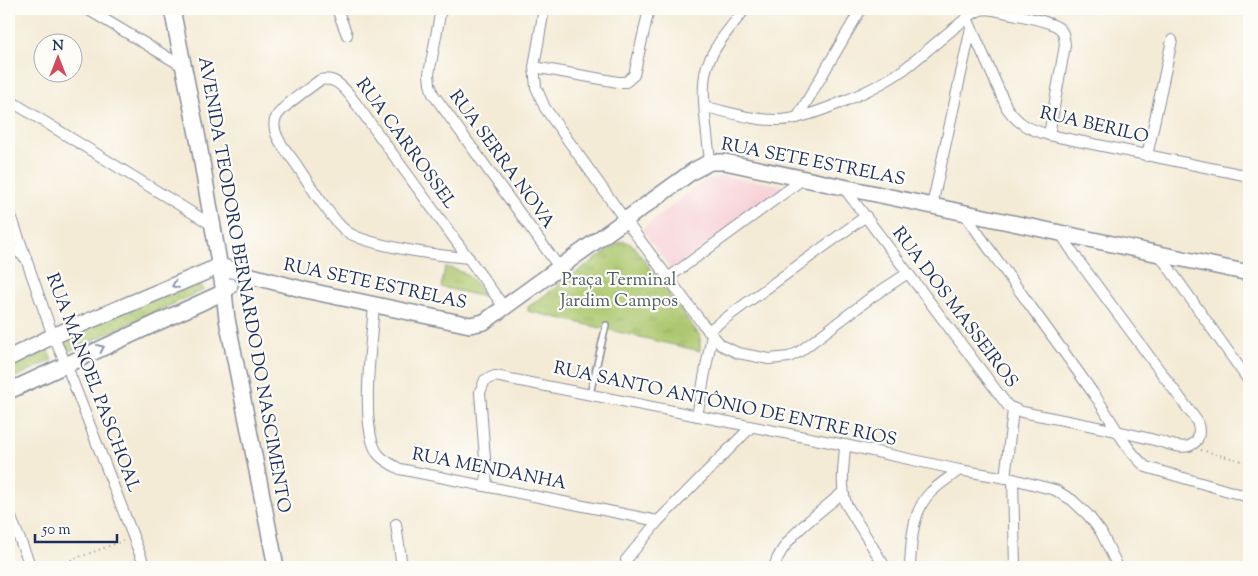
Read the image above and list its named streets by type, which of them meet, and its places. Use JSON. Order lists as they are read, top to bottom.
{
  "streets": {
    "street": [
      "RUA BERILO",
      "RUA CARROSSEL",
      "RUA SERRA NOVA",
      "RUA SETE ESTRELAS",
      "AVENIDA TEODORO BERNARDO DO NASCIMENTO",
      "RUA DOS MASSEIROS",
      "RUA MANOEL PASCHOAL",
      "RUA SANTO ANTÔNIO DE ENTRE RIOS",
      "RUA MENDANHA"
    ]
  },
  "crossings": [
    ["RUA CARROSSEL", "RUA SETE ESTRELAS"],
    ["RUA SERRA NOVA", "RUA SETE ESTRELAS"],
    ["RUA SETE ESTRELAS", "AVENIDA TEODORO BERNARDO DO NASCIMENTO"],
    ["RUA SETE ESTRELAS", "RUA DOS MASSEIROS"],
    ["RUA SETE ESTRELAS", "RUA MENDANHA"],
    ["RUA SANTO ANTÔNIO DE ENTRE RIOS", "RUA MENDANHA"]
  ],
  "parks": ["Praça Terminal Jardim Campos"],
  "scale_bar": "50 m",
  "north": "top"
}
